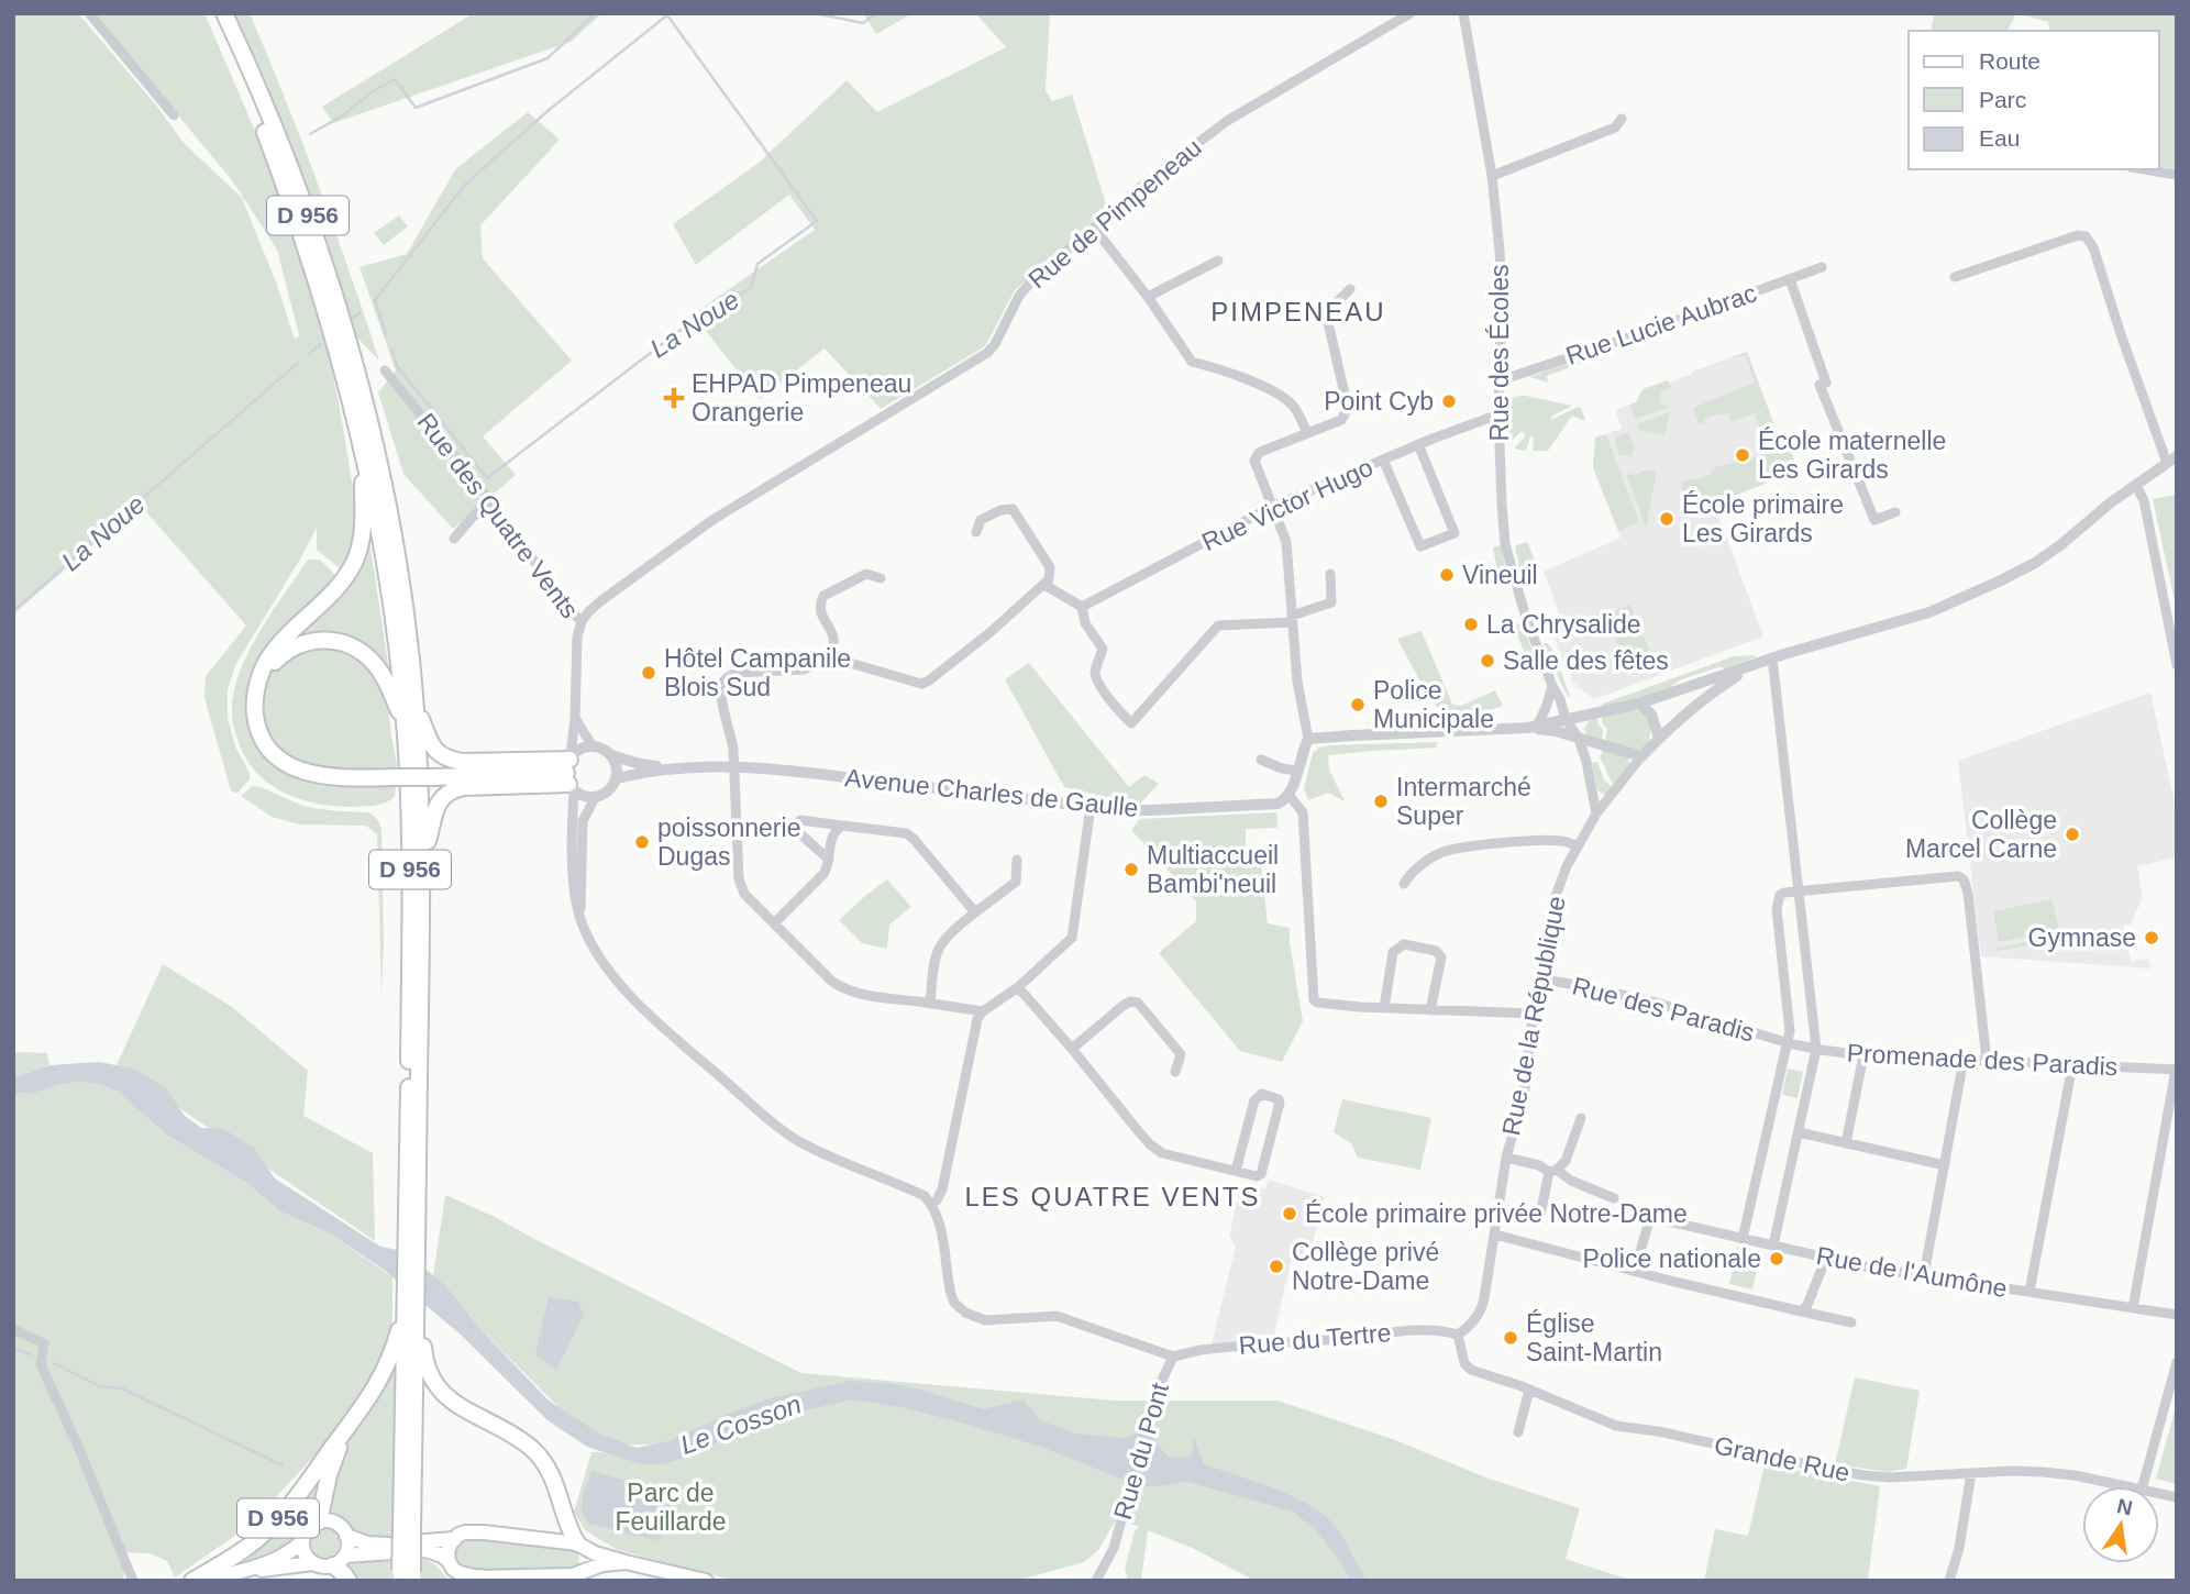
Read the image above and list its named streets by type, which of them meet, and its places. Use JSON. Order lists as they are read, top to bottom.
{
  "streets": {
    "highway": ["D 956"],
    "street": [
      "Rue de Pimpeneau",
      "Rue Lucie Aubrac",
      "Rue des Écoles",
      "Rue Victor Hugo",
      "Rue des Quatre Vents",
      "Avenue Charles de Gaulle",
      "Rue des Paradis",
      "Rue de la République",
      "Promenade des Paradis",
      "Rue de l'Aumône",
      "Rue du Tertre",
      "Rue du Pont",
      "Grande Rue"
    ]
  },
  "crossings": [
    ["Rue de Pimpeneau", "Rue des Quatre Vents"],
    ["D 956", "Rue des Quatre Vents"],
    ["D 956", "Avenue Charles de Gaulle"],
    ["Rue Lucie Aubrac", "Rue des Écoles"],
    ["Rue des Écoles", "Rue Victor Hugo"],
    ["Rue des Écoles", "Rue de la République"],
    ["Rue des Quatre Vents", "Avenue Charles de Gaulle"],
    ["Rue des Paradis", "Rue de la République"],
    ["Rue des Paradis", "Promenade des Paradis"],
    ["Rue de la République", "Rue du Tertre"],
    ["Rue de la République", "Grande Rue"],
    ["Rue du Tertre", "Rue du Pont"],
    ["Rue du Tertre", "Grande Rue"]
  ],
  "districts": ["PIMPENEAU", "LES QUATRE VENTS"],
  "water": ["La Noue", "Le Cosson"],
  "parks": ["Parc de Feuillarde"],
  "places": {
    "health": ["EHPAD Pimpeneau Orangerie"],
    "other": [
      "Point Cyb",
      "École maternelle Les Girards",
      "École primaire Les Girards",
      "Vineuil",
      "La Chrysalide",
      "Salle des fêtes",
      "Hôtel Campanile Blois Sud",
      "Police Municipale",
      "Intermarché Super",
      "Collège Marcel Carne",
      "poissonnerie Dugas",
      "Multiaccueil Bambi'neuil",
      "Gymnase",
      "École primaire privée Notre-Dame",
      "Police nationale",
      "Collège privé Notre-Dame",
      "Église Saint-Martin"
    ]
  },
  "legend": ["Route", "Parc", "Eau"],
  "north": "top"
}
